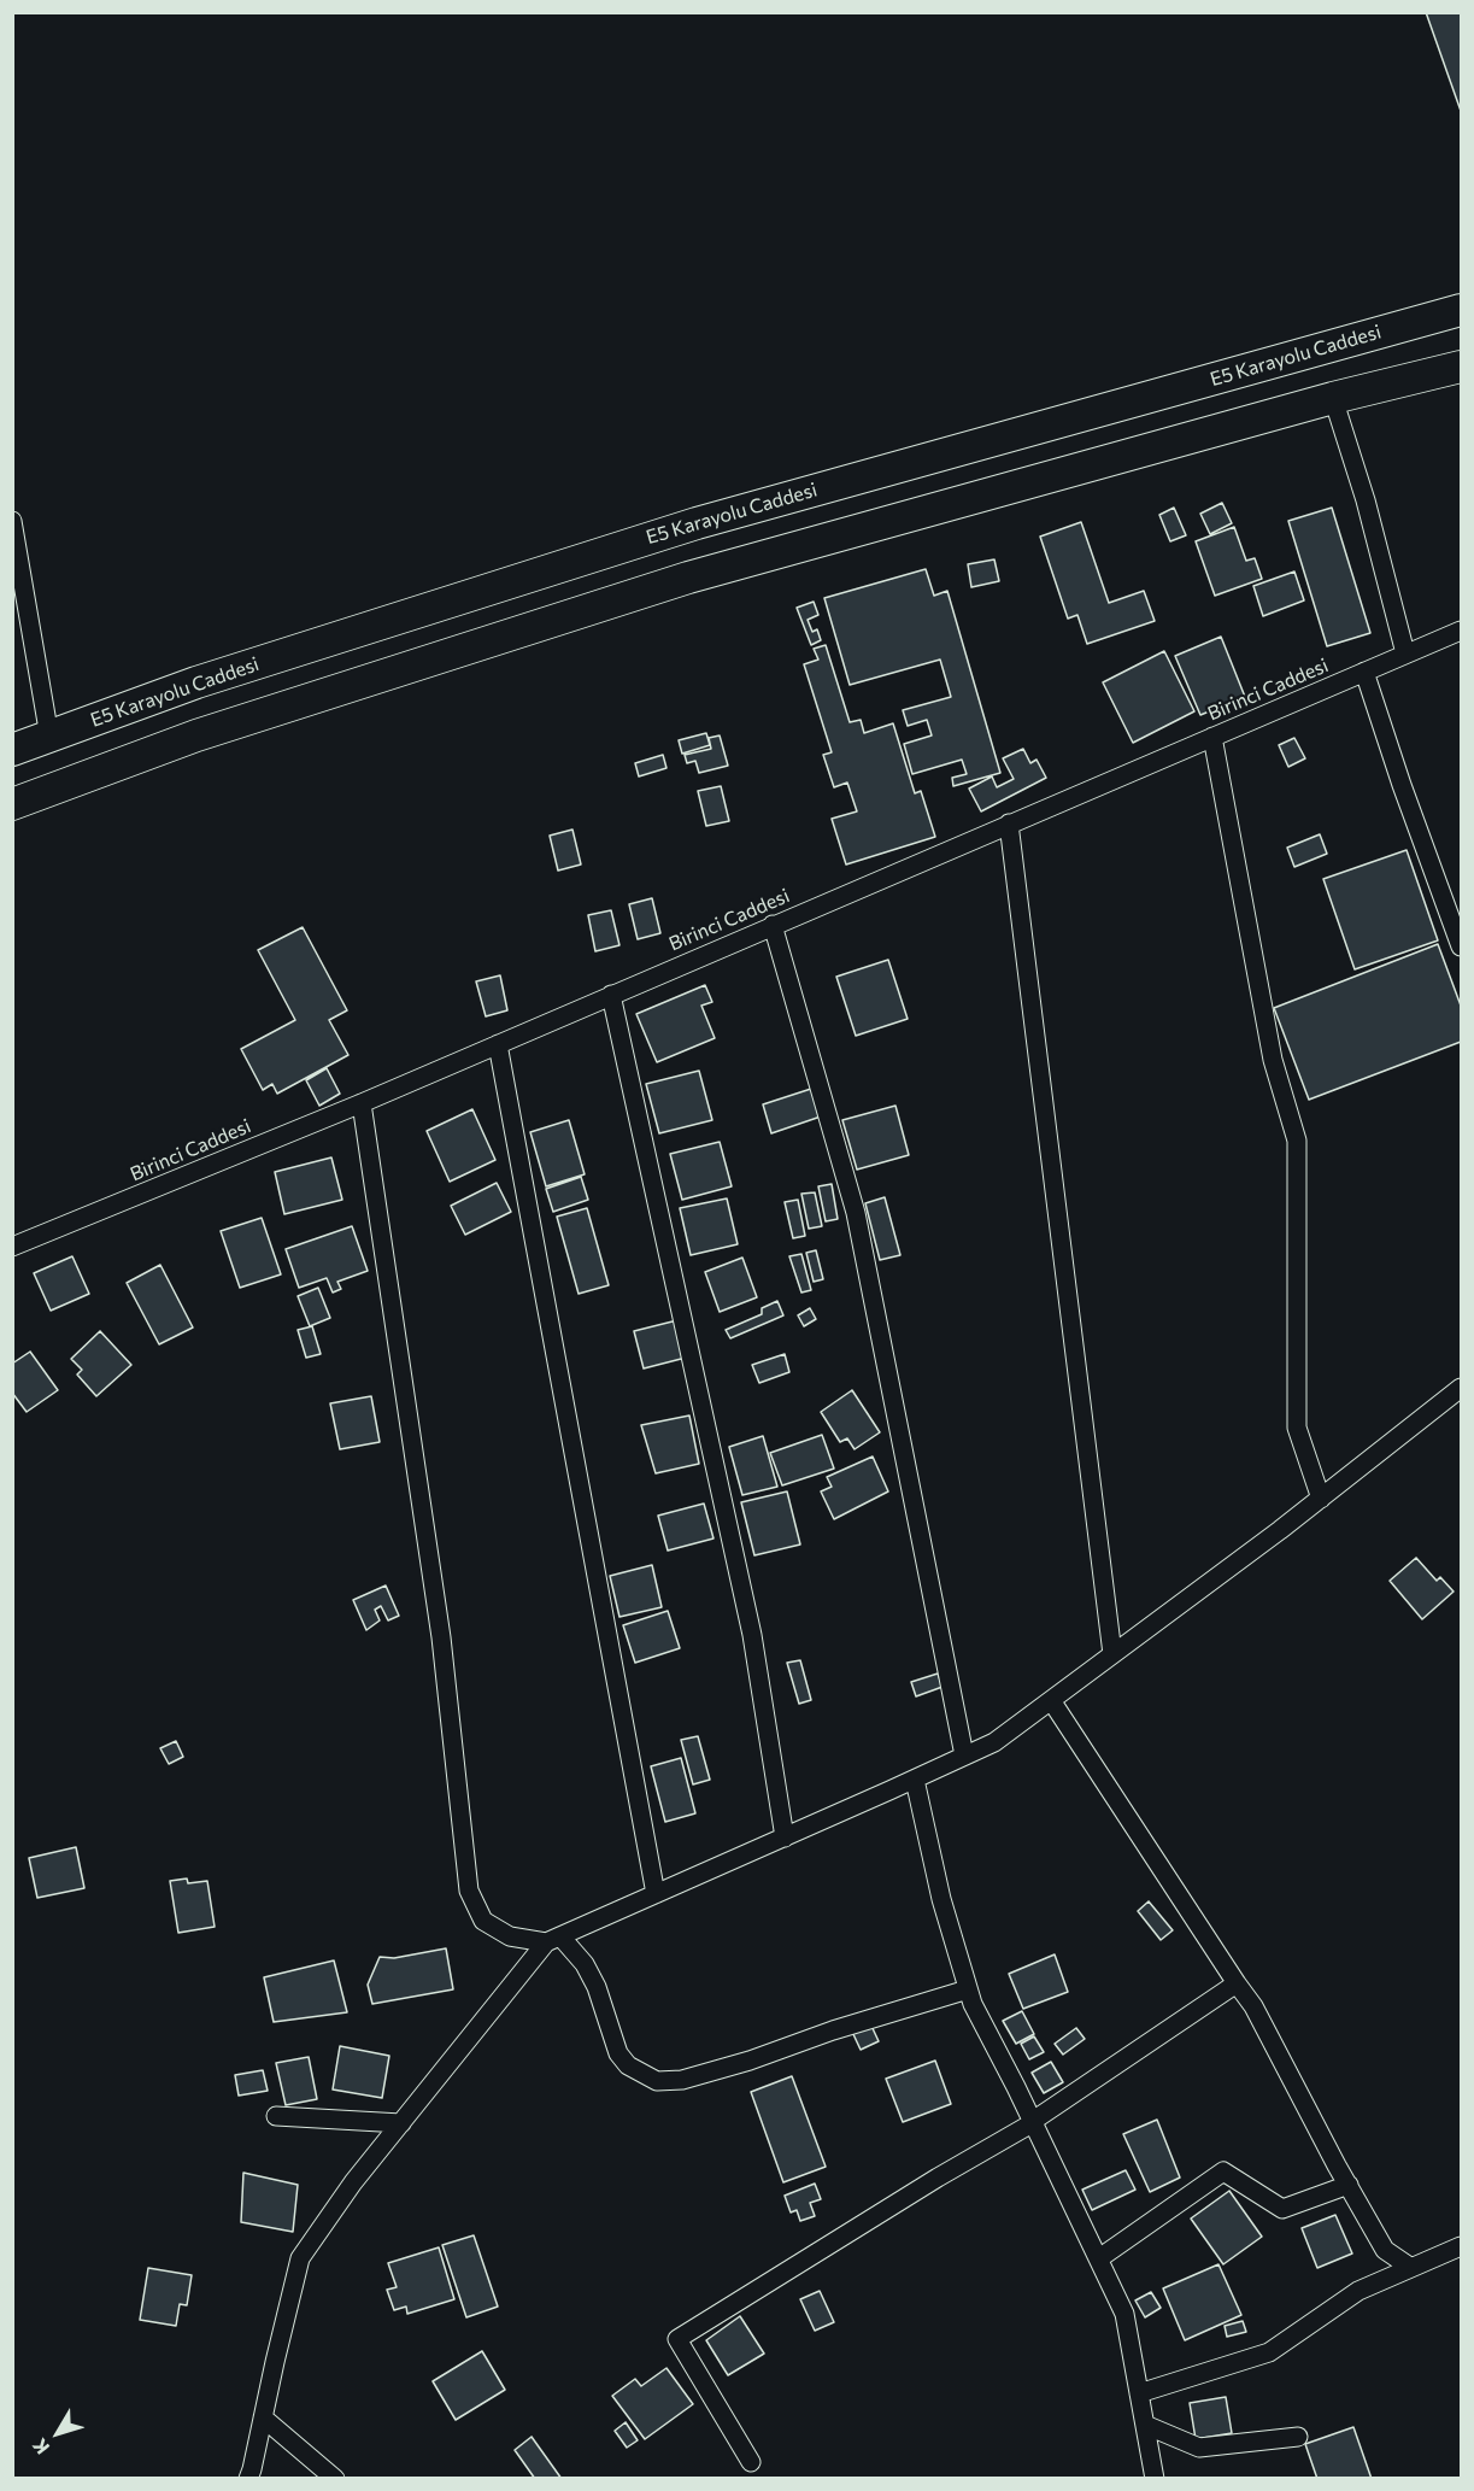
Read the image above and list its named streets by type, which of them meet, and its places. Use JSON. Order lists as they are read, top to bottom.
{
  "streets": {
    "highway": ["E5 Karayolu Caddesi"],
    "street": ["Birinci Caddesi"]
  },
  "north": "bottom left"
}
